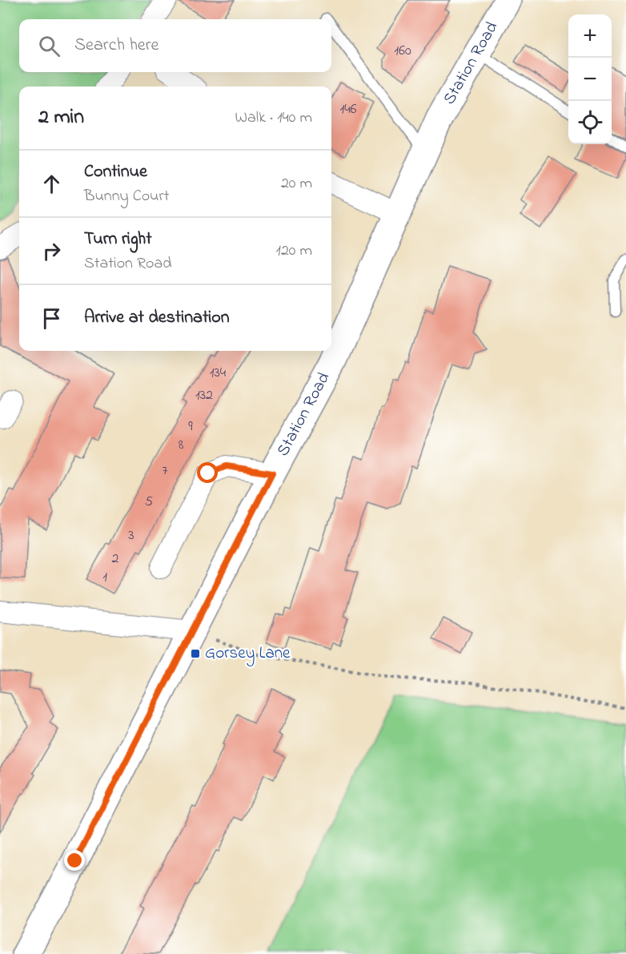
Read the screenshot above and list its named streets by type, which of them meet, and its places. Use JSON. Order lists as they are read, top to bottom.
{
  "streets": {
    "street": ["Station Road"]
  },
  "places": {
    "transit": ["Gorsey Lane"]
  },
  "house_numbers": [
    "160",
    "146",
    "134",
    "132",
    "9",
    "8",
    "7",
    "5",
    "3",
    "2",
    "1"
  ],
  "page": {
    "map_buttons": ["+", "−"],
    "search": "Search here",
    "heading": ["2 min", "Walk · 140 m"],
    "list": [
      ["Continue", "Bunny Court", "20 m"],
      ["Turn right", "Station Road", "120 m"],
      "Arrive at destination"
    ]
  }
}
